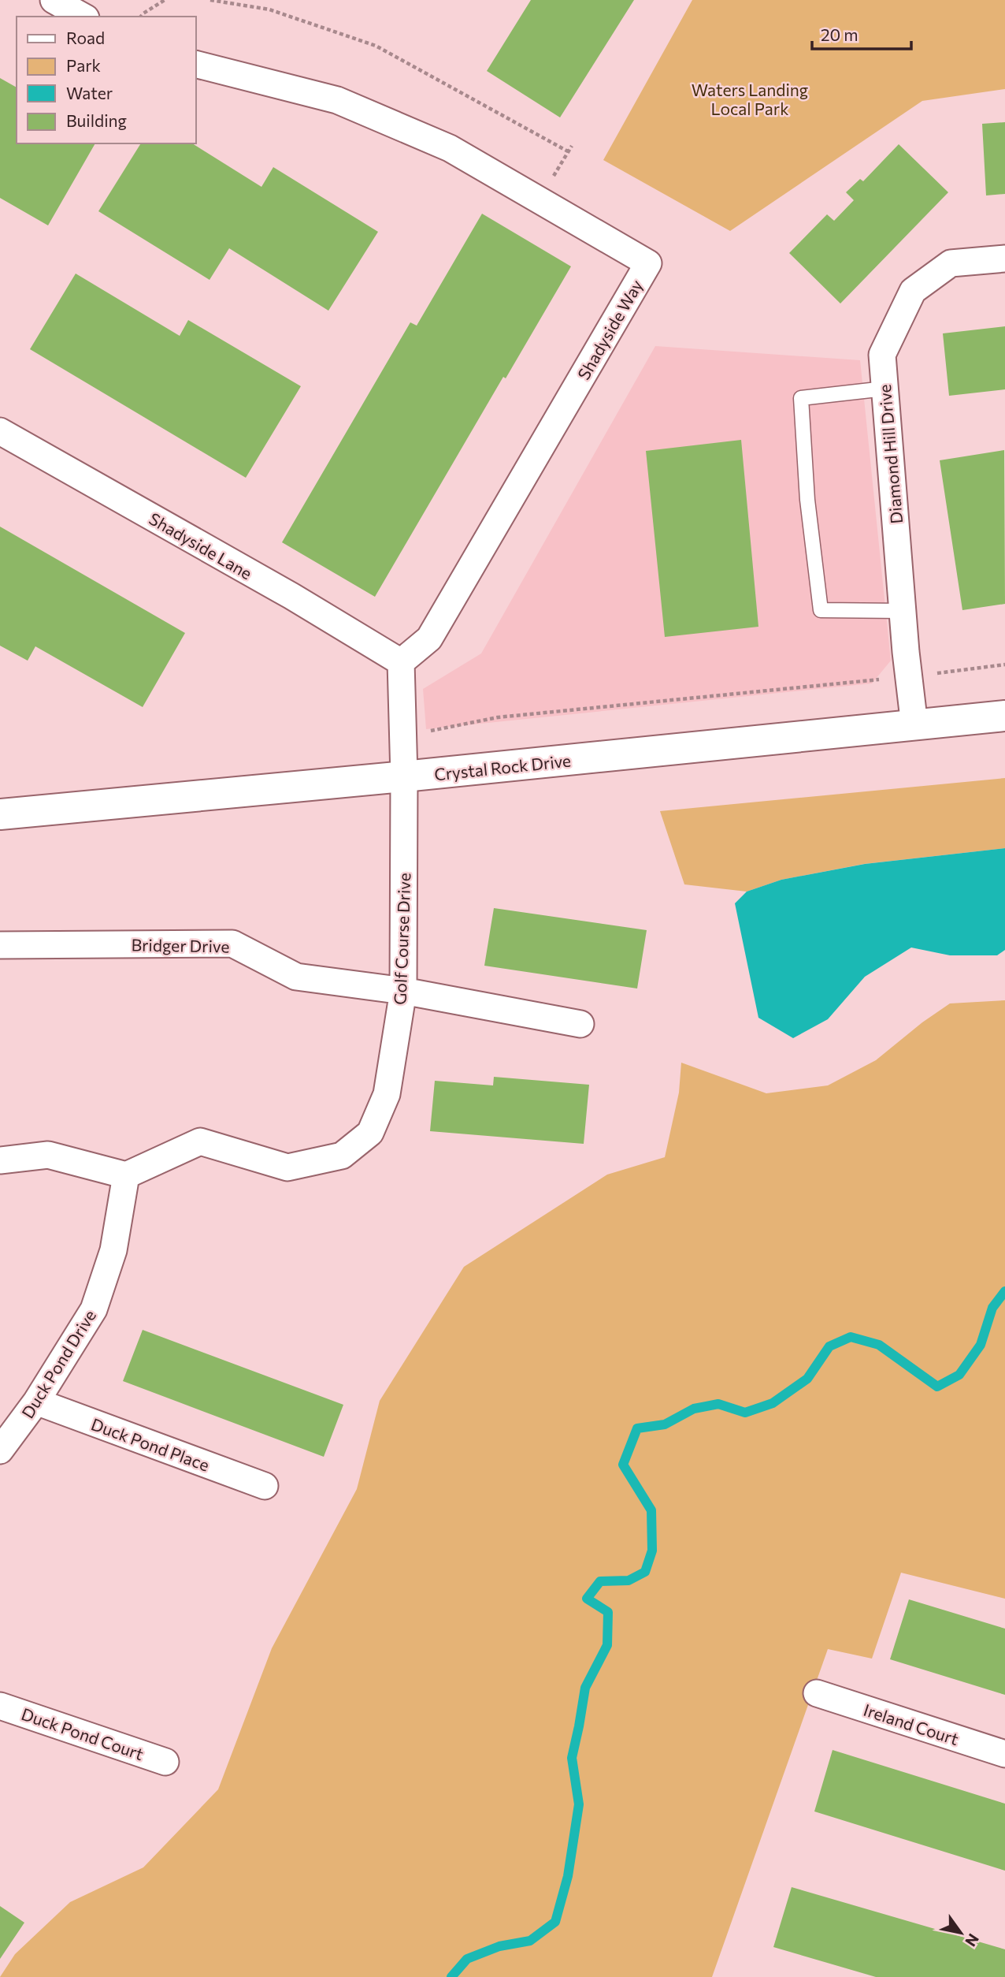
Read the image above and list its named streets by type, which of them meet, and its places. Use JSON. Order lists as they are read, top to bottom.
{
  "streets": {
    "street": [
      "Shadyside Way",
      "Diamond Hill Drive",
      "Shadyside Lane",
      "Crystal Rock Drive",
      "Golf Course Drive",
      "Bridger Drive",
      "Duck Pond Drive",
      "Duck Pond Place",
      "Ireland Court",
      "Duck Pond Court"
    ]
  },
  "crossings": [
    ["Shadyside Way", "Shadyside Lane"],
    ["Diamond Hill Drive", "Crystal Rock Drive"],
    ["Crystal Rock Drive", "Golf Course Drive"],
    ["Golf Course Drive", "Bridger Drive"],
    ["Golf Course Drive", "Duck Pond Drive"],
    ["Duck Pond Drive", "Duck Pond Place"]
  ],
  "parks": ["Waters Landing Local Park"],
  "legend": [
    "Road",
    "Park",
    "Water",
    "Building"
  ],
  "scale_bar": "20 m",
  "north": "bottom right"
}
